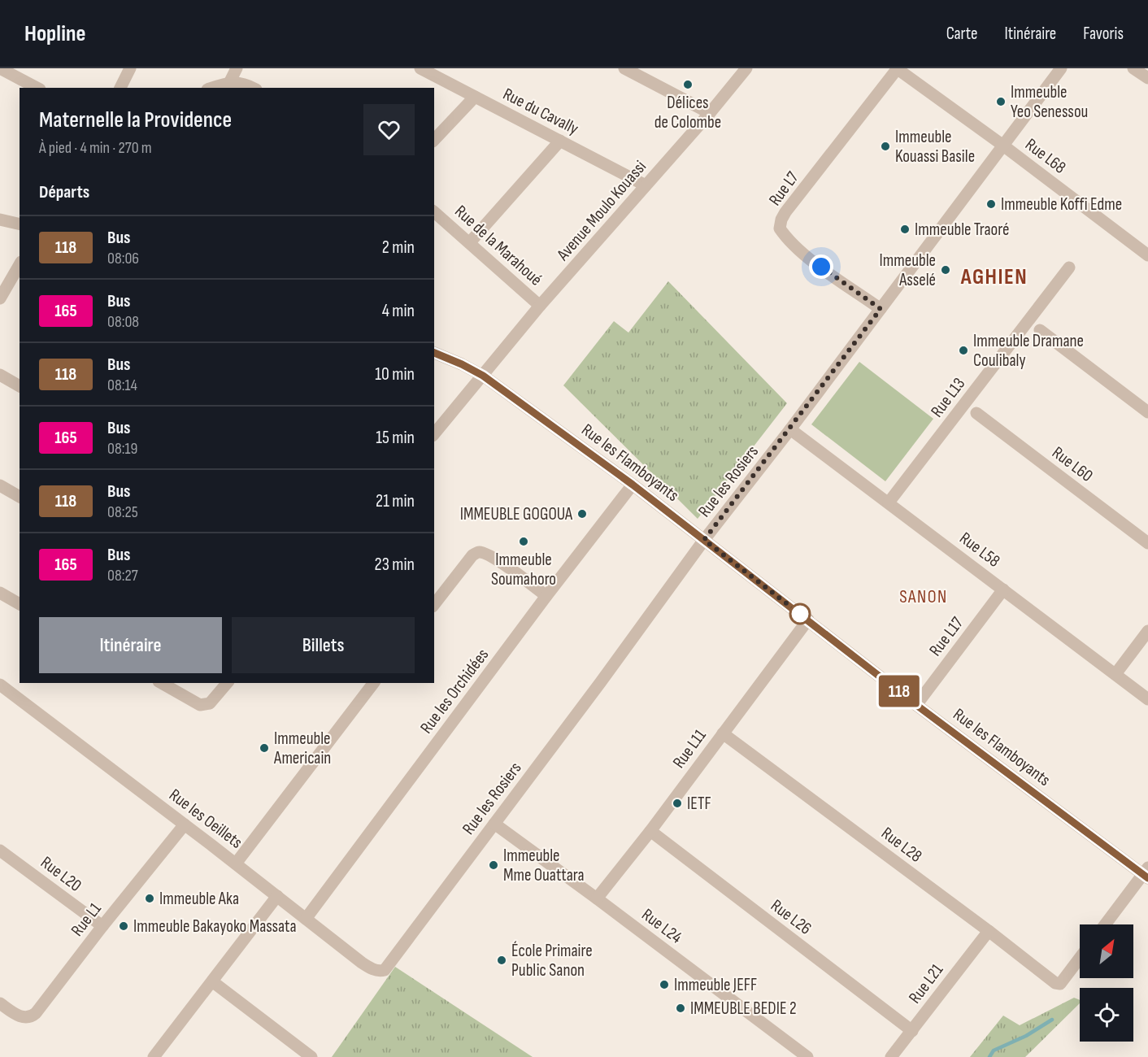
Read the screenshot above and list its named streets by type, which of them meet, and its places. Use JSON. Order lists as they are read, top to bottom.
{
  "streets": {
    "street": [
      "Rue du Cavally",
      "Rue L68",
      "Rue L7",
      "Avenue Moulo Kouassi",
      "Rue de la Marahoué",
      "Rue L13",
      "Rue les Flamboyants",
      "Rue L60",
      "Rue les Rosiers",
      "Rue L58",
      "Rue L17",
      "Rue les Orchidées",
      "Rue L11",
      "Rue les Oeillets",
      "Rue L28",
      "Rue L20",
      "Rue L26",
      "Rue L1",
      "Rue L24",
      "Rue L21"
    ]
  },
  "crossings": [
    ["Rue du Cavally", "Avenue Moulo Kouassi"],
    ["Rue L68", "Rue L7"],
    ["Rue L68", "Rue les Rosiers"],
    ["Rue L7", "Rue les Rosiers"],
    ["Avenue Moulo Kouassi", "Rue de la Marahoué"],
    ["Avenue Moulo Kouassi", "Rue les Flamboyants"],
    ["Rue L13", "Rue L58"],
    ["Rue les Flamboyants", "Rue les Rosiers"],
    ["Rue les Flamboyants", "Rue L17"],
    ["Rue les Flamboyants", "Rue les Orchidées"],
    ["Rue les Flamboyants", "Rue L11"],
    ["Rue les Rosiers", "Rue L58"],
    ["Rue les Rosiers", "Rue les Oeillets"],
    ["Rue les Rosiers", "Rue L24"],
    ["Rue L58", "Rue L17"],
    ["Rue les Orchidées", "Rue les Oeillets"],
    ["Rue L11", "Rue L28"],
    ["Rue L11", "Rue L26"],
    ["Rue L11", "Rue L24"],
    ["Rue les Oeillets", "Rue L1"],
    ["Rue L28", "Rue L21"],
    ["Rue L20", "Rue L1"],
    ["Rue L26", "Rue L21"]
  ],
  "districts": ["AGHIEN", "SANON"],
  "places": [
    "Délices de Colombe",
    "Immeuble Yeo Senessou",
    "Immeuble Kouassi Basile",
    "Immeuble Koffi Edme",
    "Immeuble Traoré",
    "Immeuble Asselé",
    "Immeuble Dramane Coulibaly",
    "IMMEUBLE GOGOUA",
    "Immeuble Soumahoro",
    "Immeuble Americain",
    "IETF",
    "Immeuble Mme Ouattara",
    "Immeuble Aka",
    "Immeuble Bakayoko Massata",
    "École Primaire Public Sanon",
    "Immeuble JEFF",
    "IMMEUBLE BEDIE 2"
  ],
  "lines": ["bus line 118"],
  "north": "top right",
  "page": {
    "header": "Hopline",
    "nav": ["Carte", "Itinéraire", "Favoris"],
    "on_map": "118",
    "heading": [
      ["Maternelle la Providence", "À pied · 4 min · 270 m"],
      "Départs"
    ],
    "list": [
      {
        "mark": "118",
        "name": "Bus",
        "note": "08:06",
        "value": "2 min"
      },
      {
        "mark": "165",
        "name": "Bus",
        "note": "08:08",
        "value": "4 min"
      },
      {
        "mark": "118",
        "name": "Bus",
        "note": "08:14",
        "value": "10 min"
      },
      {
        "mark": "165",
        "name": "Bus",
        "note": "08:19",
        "value": "15 min"
      },
      {
        "mark": "118",
        "name": "Bus",
        "note": "08:25",
        "value": "21 min"
      },
      {
        "mark": "165",
        "name": "Bus",
        "note": "08:27",
        "value": "23 min"
      }
    ],
    "buttons": ["Itinéraire", "Billets"]
  }
}
